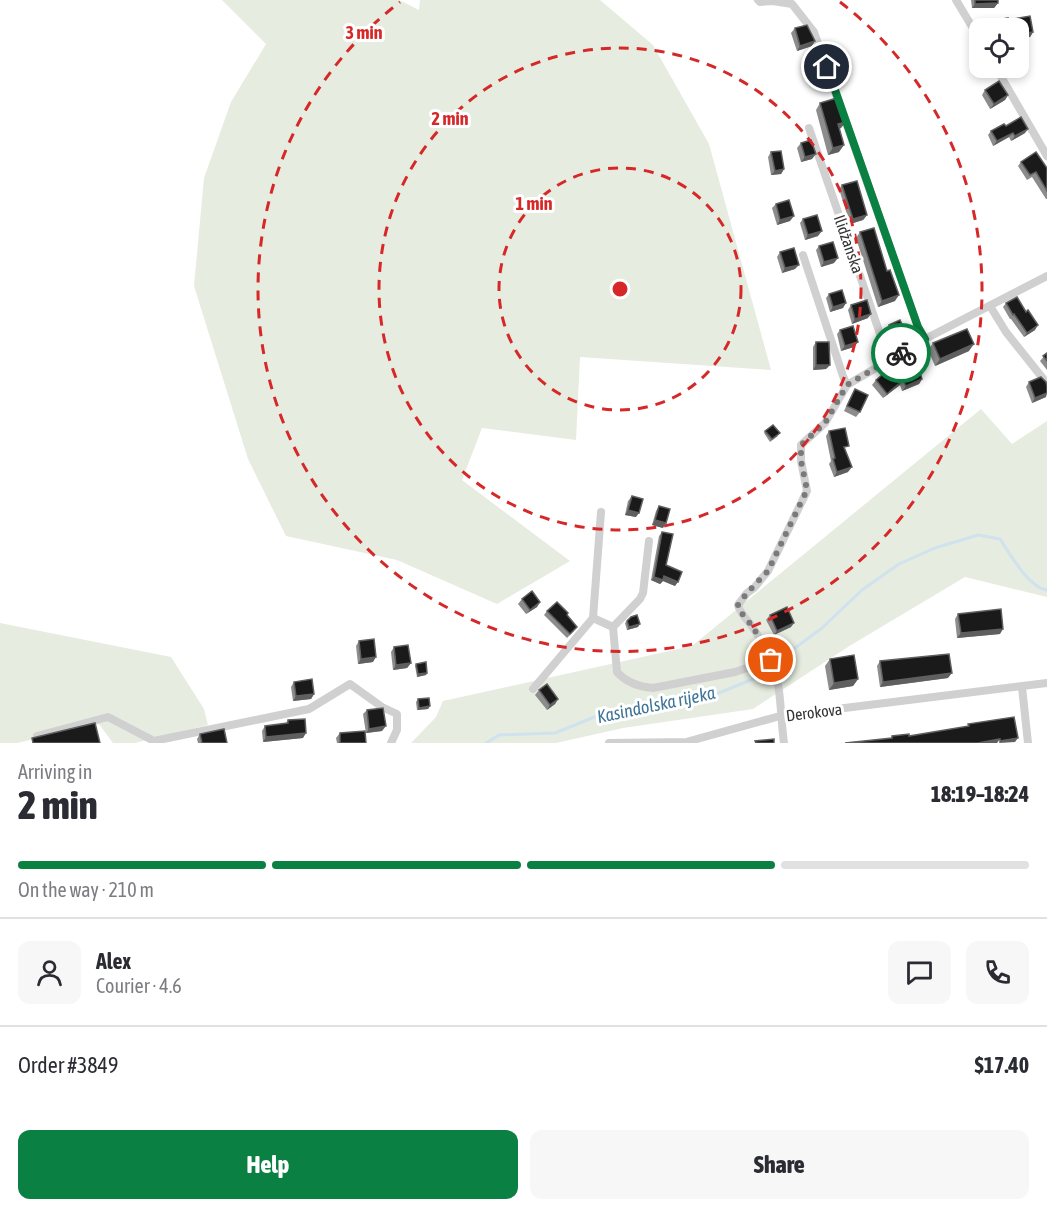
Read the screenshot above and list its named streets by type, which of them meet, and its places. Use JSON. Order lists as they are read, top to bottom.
{
  "streets": {
    "street": ["Ilidžanska", "Derokova"]
  },
  "water": ["Kasindolska rijeka"],
  "page": {
    "heading": ["2 min", "Arriving in", "18:19–18:24"],
    "panel": [
      "Alex",
      "Courier · 4.6",
      "Order #3849",
      "$17.40"
    ],
    "bar": "On the way · 210 m",
    "buttons": ["Help", "Share"]
  },
  "rings": ["3 min", "2 min", "1 min"]
}
